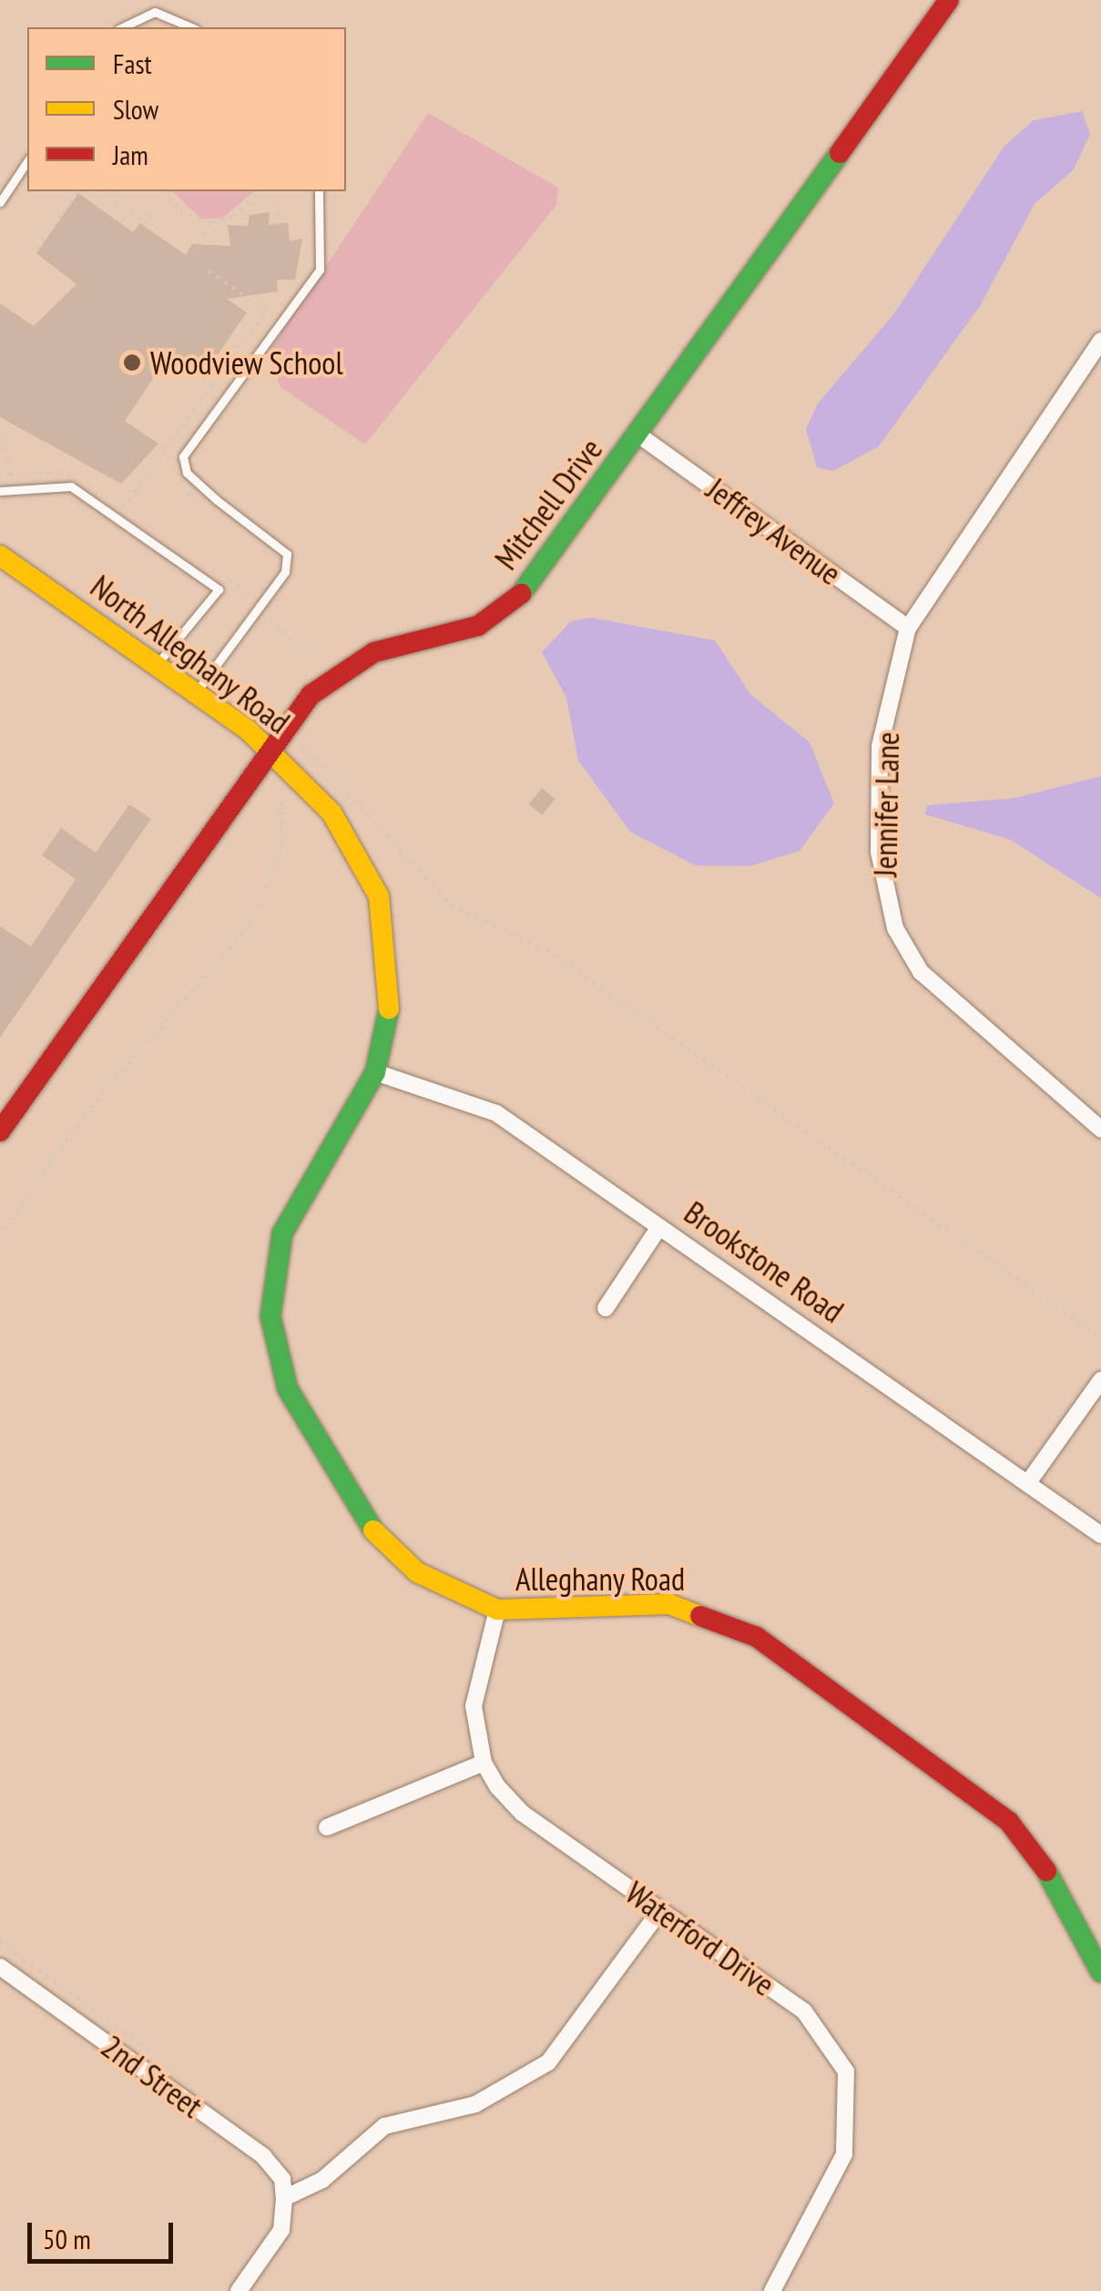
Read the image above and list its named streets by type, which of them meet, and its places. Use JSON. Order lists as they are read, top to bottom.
{
  "streets": {
    "street": [
      "Mitchell Drive",
      "Jeffrey Avenue",
      "North Alleghany Road",
      "Jennifer Lane",
      "Brookstone Road",
      "Alleghany Road",
      "Waterford Drive",
      "2nd Street"
    ]
  },
  "crossings": [
    ["Mitchell Drive", "Jeffrey Avenue"],
    ["Mitchell Drive", "North Alleghany Road"],
    ["Jeffrey Avenue", "Jennifer Lane"],
    ["North Alleghany Road", "Brookstone Road"],
    ["North Alleghany Road", "Alleghany Road"],
    ["Brookstone Road", "Alleghany Road"],
    ["Alleghany Road", "Waterford Drive"]
  ],
  "places": ["Woodview School"],
  "legend": ["Fast", "Slow", "Jam"],
  "scale_bar": "50 m"
}
